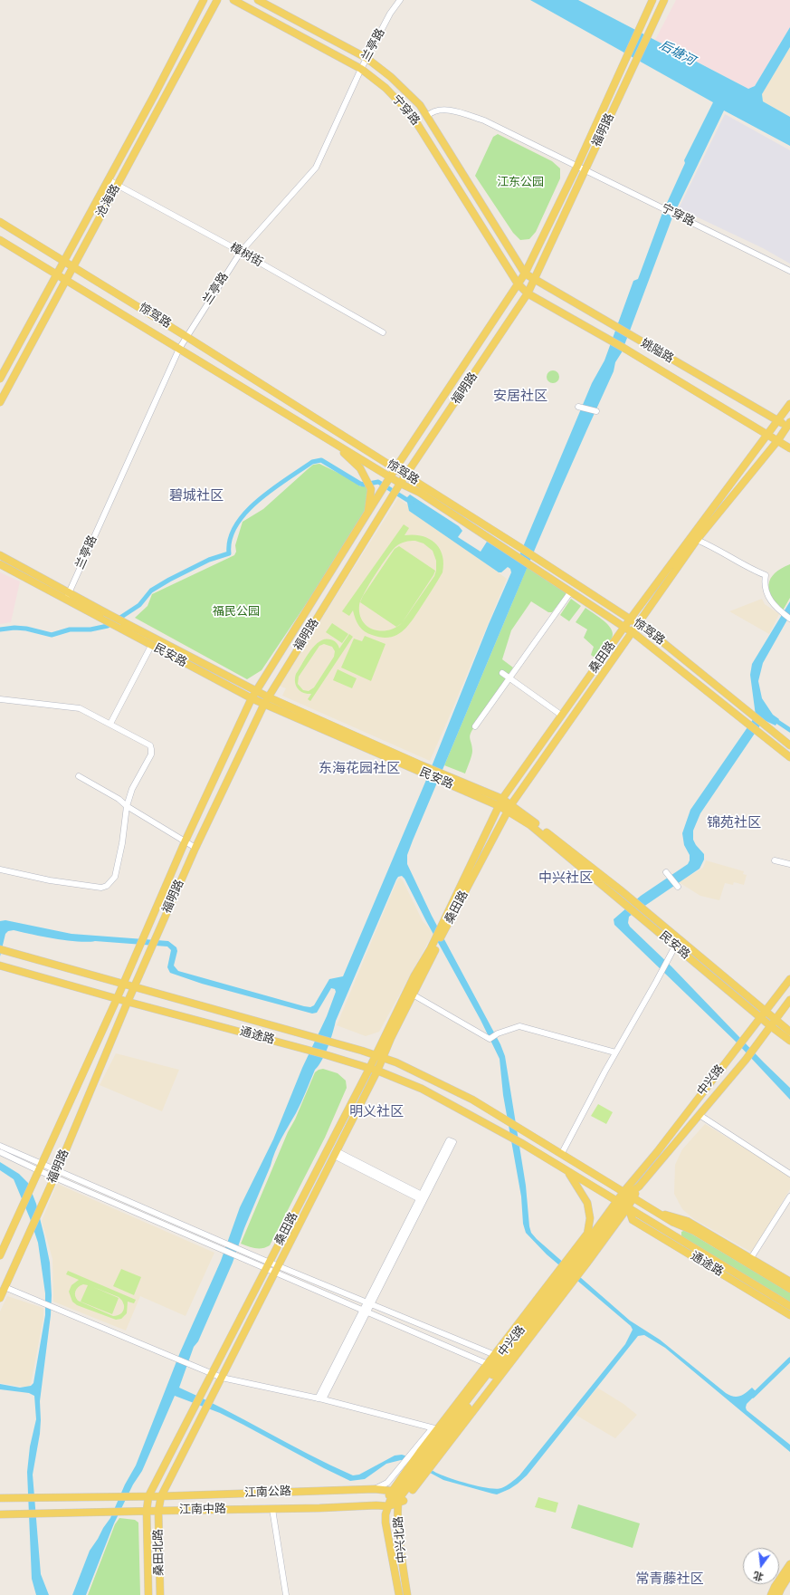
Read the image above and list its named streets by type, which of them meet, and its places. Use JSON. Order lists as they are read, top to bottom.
{
  "streets": {
    "main road": [
      "宁穿路",
      "福明路",
      "沧海路",
      "惊驾路",
      "姚隘路",
      "民安路",
      "桑田路",
      "通途路",
      "中兴路",
      "江南公路",
      "江南中路",
      "中兴北路",
      "桑田北路"
    ],
    "street": ["兰亭路", "樟树街"]
  },
  "crossings": [
    ["兰亭路", "宁穿路"],
    ["兰亭路", "樟树街"],
    ["兰亭路", "惊驾路"],
    ["兰亭路", "民安路"],
    ["宁穿路", "福明路"],
    ["宁穿路", "姚隘路"],
    ["福明路", "惊驾路"],
    ["福明路", "姚隘路"],
    ["福明路", "民安路"],
    ["福明路", "通途路"],
    ["沧海路", "樟树街"],
    ["沧海路", "惊驾路"],
    ["惊驾路", "桑田路"],
    ["姚隘路", "桑田路"],
    ["民安路", "桑田路"],
    ["民安路", "中兴路"],
    ["桑田路", "通途路"],
    ["桑田路", "江南公路"],
    ["桑田路", "江南中路"],
    ["桑田路", "桑田北路"],
    ["通途路", "中兴路"],
    ["中兴路", "江南公路"],
    ["中兴路", "江南中路"],
    ["中兴路", "中兴北路"],
    ["江南公路", "江南中路"],
    ["江南公路", "中兴北路"],
    ["江南中路", "中兴北路"],
    ["江南中路", "桑田北路"]
  ],
  "districts": [
    "安居社区",
    "碧城社区",
    "东海花园社区",
    "锦苑社区",
    "中兴社区",
    "明义社区",
    "常青藤社区"
  ],
  "water": ["后塘河"],
  "parks": ["江东公园", "福民公园"],
  "north": "bottom"
}
